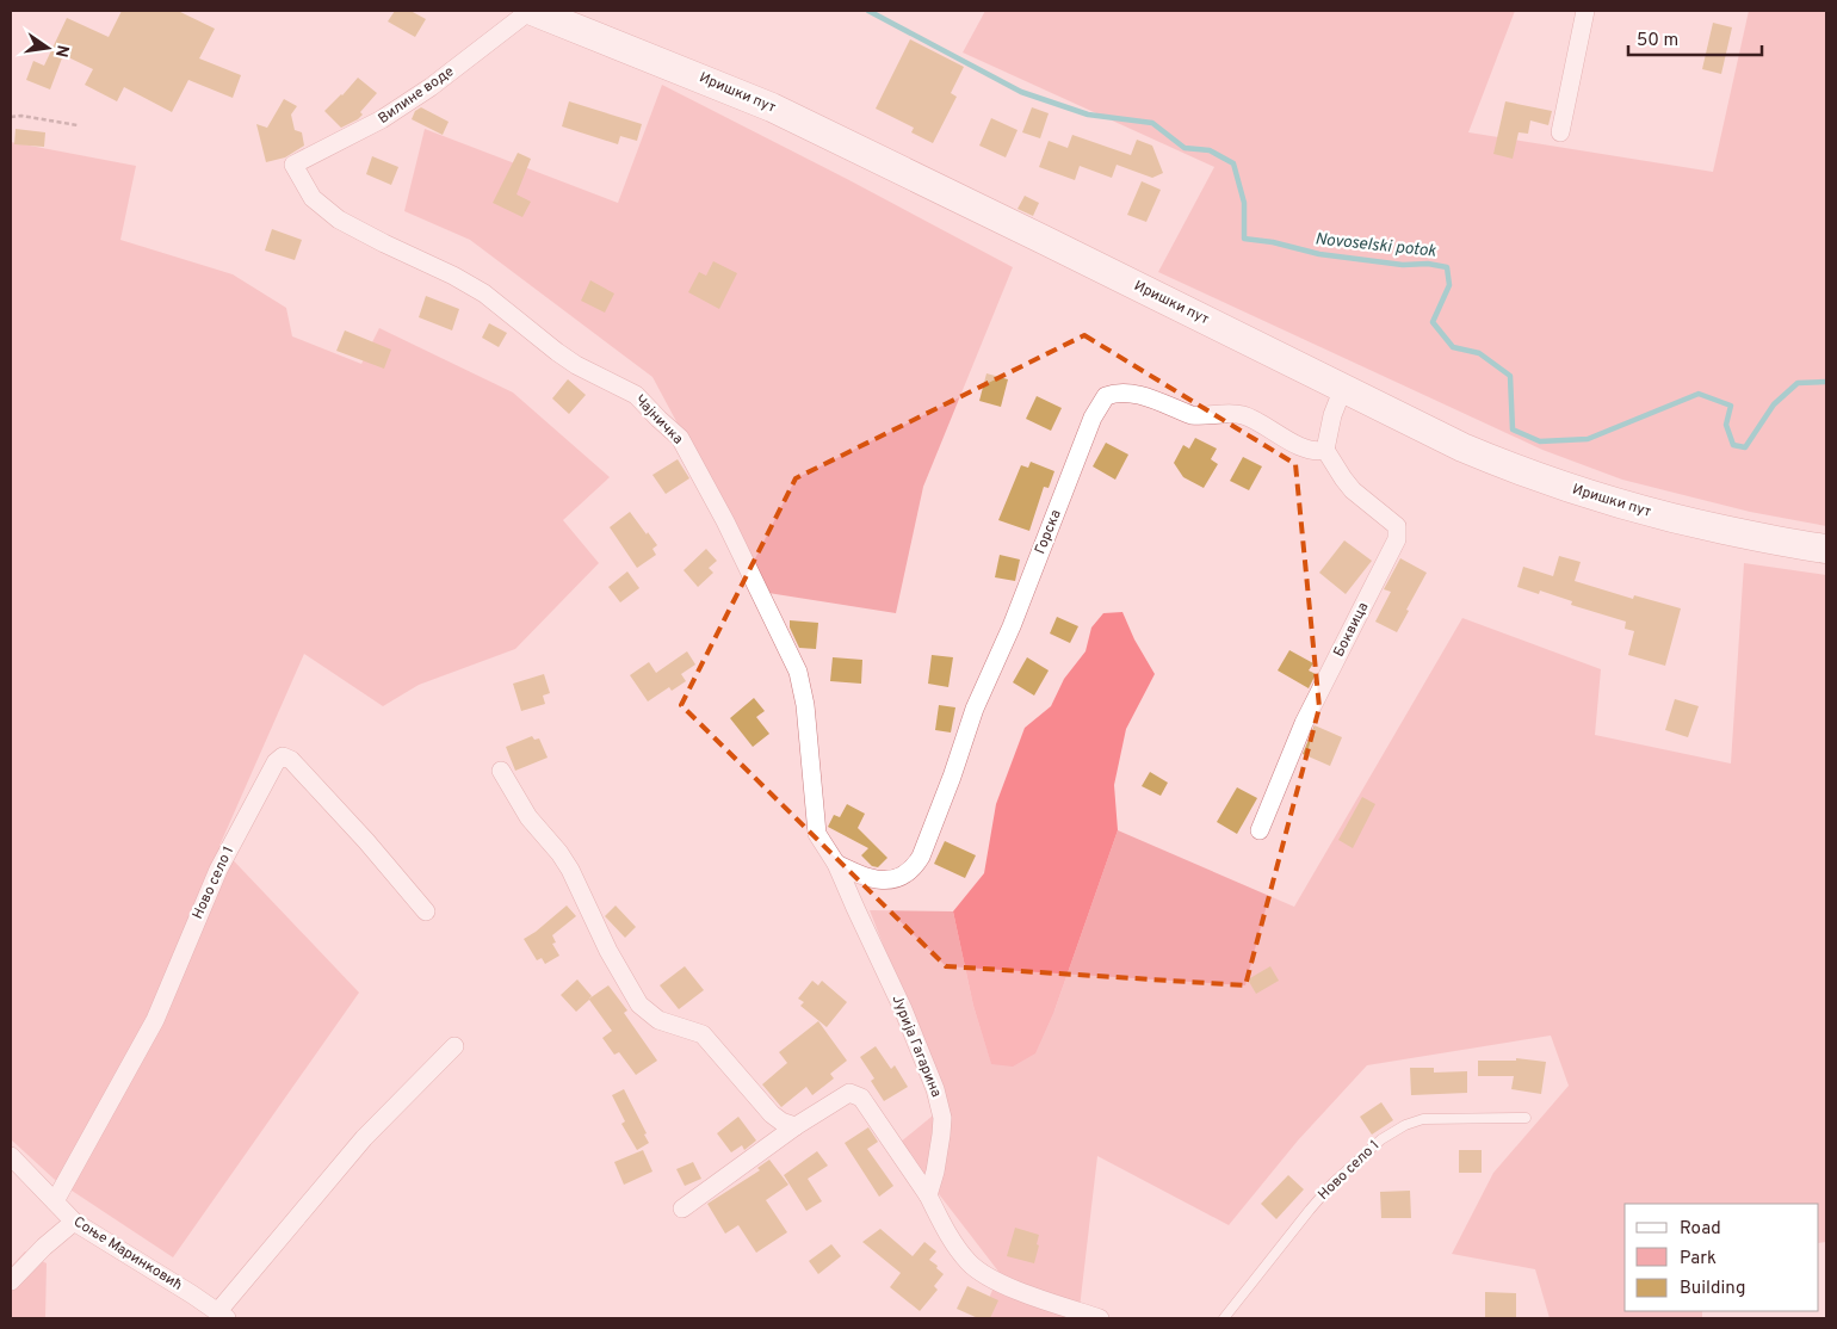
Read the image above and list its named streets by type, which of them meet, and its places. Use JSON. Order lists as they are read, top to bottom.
{
  "streets": {
    "main road": ["Иришки пут"],
    "street": [
      "Вилине воде",
      "Чајничка",
      "Горска",
      "Боквица",
      "Ново село 1",
      "Јурија Гагарина",
      "Соње Маринковић"
    ]
  },
  "crossings": [
    ["Иришки пут", "Вилине воде"],
    ["Вилине воде", "Чајничка"],
    ["Чајничка", "Горска"],
    ["Чајничка", "Јурија Гагарина"],
    ["Горска", "Боквица"],
    ["Горска", "Јурија Гагарина"],
    ["Ново село 1", "Соње Маринковић"]
  ],
  "water": ["Novoselski potok"],
  "legend": ["Road", "Park", "Building"],
  "scale_bar": "50 m",
  "north": "right"
}
